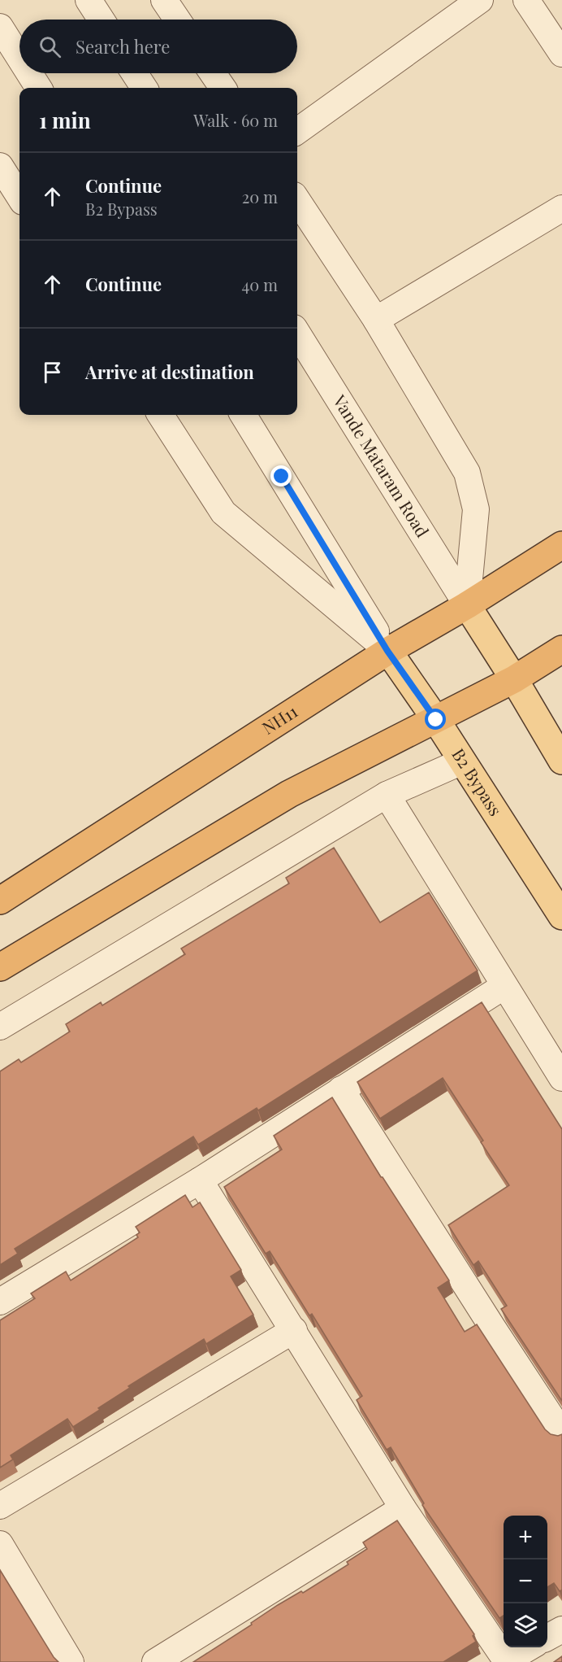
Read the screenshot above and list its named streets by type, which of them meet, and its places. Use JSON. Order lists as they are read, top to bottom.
{
  "streets": {
    "highway": ["NH11"],
    "main road": ["B2 Bypass"],
    "street": ["Vande Mataram Road"]
  },
  "crossings": [
    ["Vande Mataram Road", "NH11"],
    ["NH11", "B2 Bypass"]
  ],
  "page": {
    "search": "Search here",
    "heading": ["1 min", "Walk · 60 m"],
    "list": [
      ["Continue", "B2 Bypass", "20 m"],
      ["Continue", "40 m"],
      "Arrive at destination"
    ],
    "map_buttons": ["+", "−"]
  }
}
